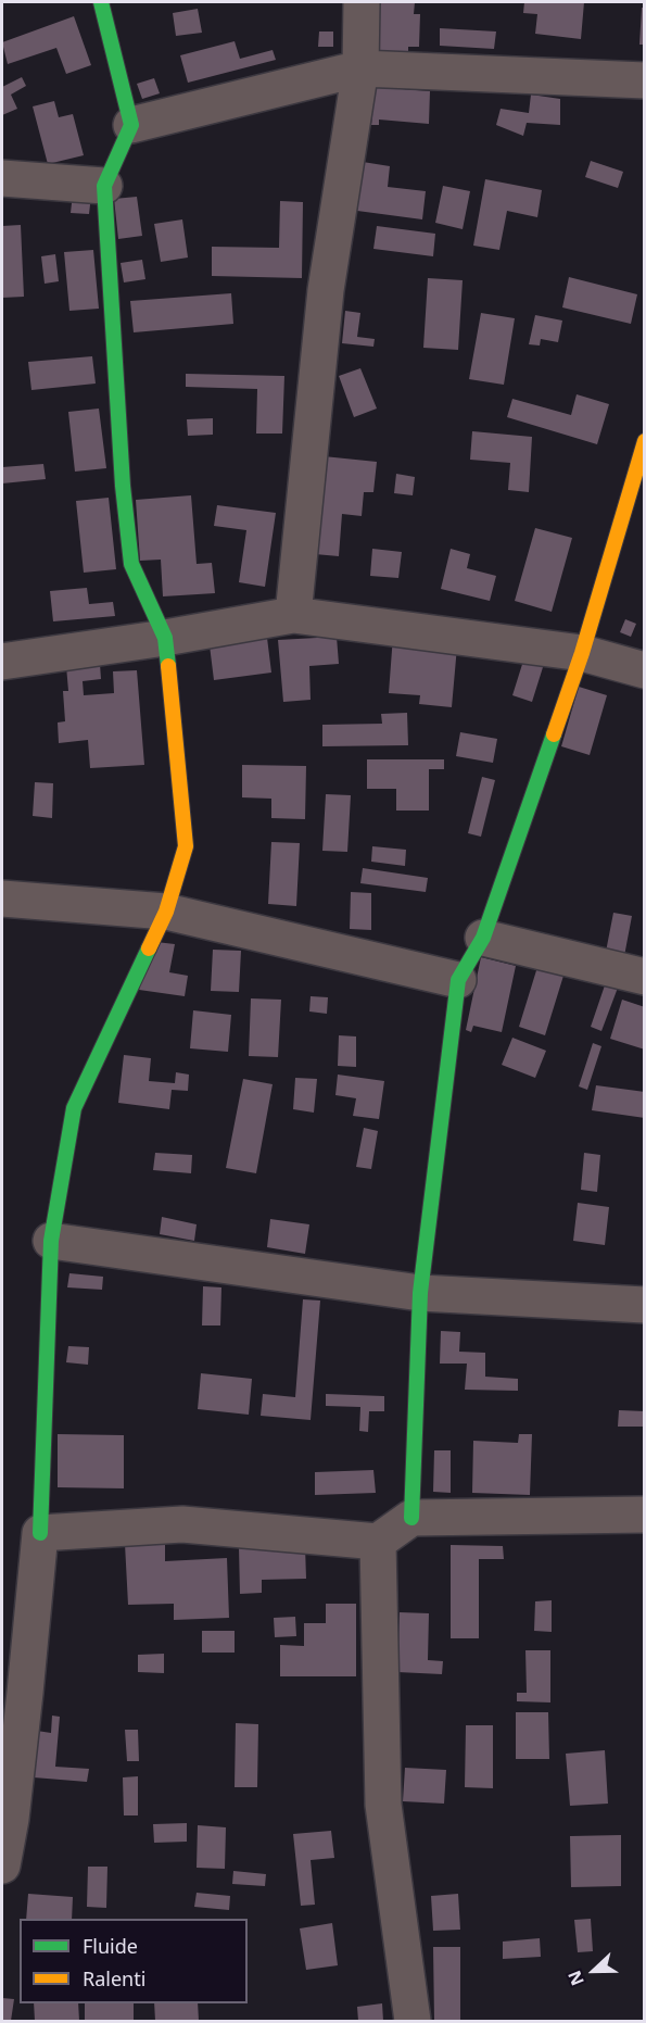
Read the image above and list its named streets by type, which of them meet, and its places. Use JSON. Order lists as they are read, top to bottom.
{
  "legend": ["Fluide", "Ralenti"],
  "north": "left"
}
